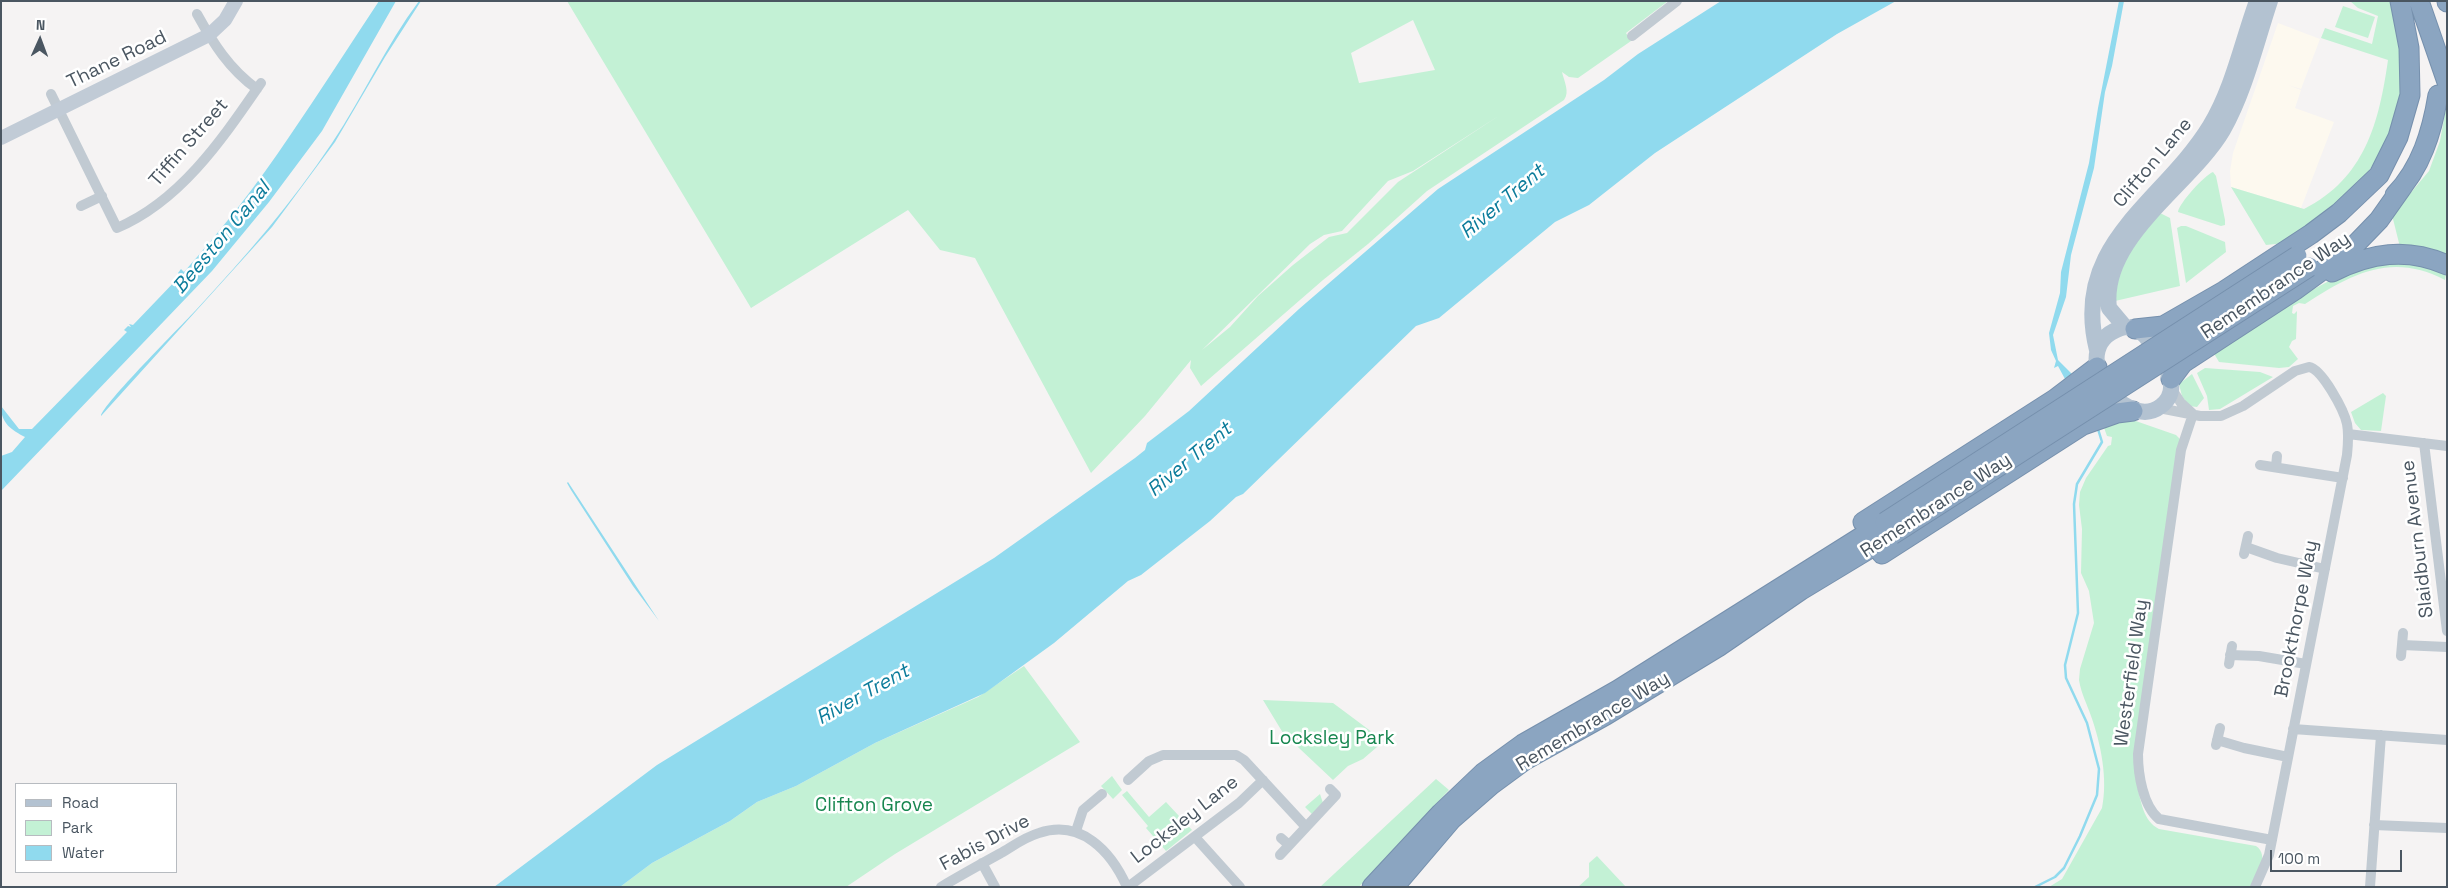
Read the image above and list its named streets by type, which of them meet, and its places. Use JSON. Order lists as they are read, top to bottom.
{
  "streets": {
    "highway": ["Remembrance Way"],
    "main road": ["Clifton Lane"],
    "street": [
      "Thane Road",
      "Tiffin Street",
      "Slaidburn Avenue",
      "Brookthorpe Way",
      "Westerfield Way",
      "Locksley Lane",
      "Fabis Drive"
    ]
  },
  "crossings": [
    ["Thane Road", "Tiffin Street"],
    ["Brookthorpe Way", "Westerfield Way"]
  ],
  "water": ["River Trent", "Beeston Canal"],
  "parks": ["Locksley Park", "Clifton Grove"],
  "legend": ["Road", "Park", "Water"],
  "scale_bar": "100 m",
  "north": "top"
}
